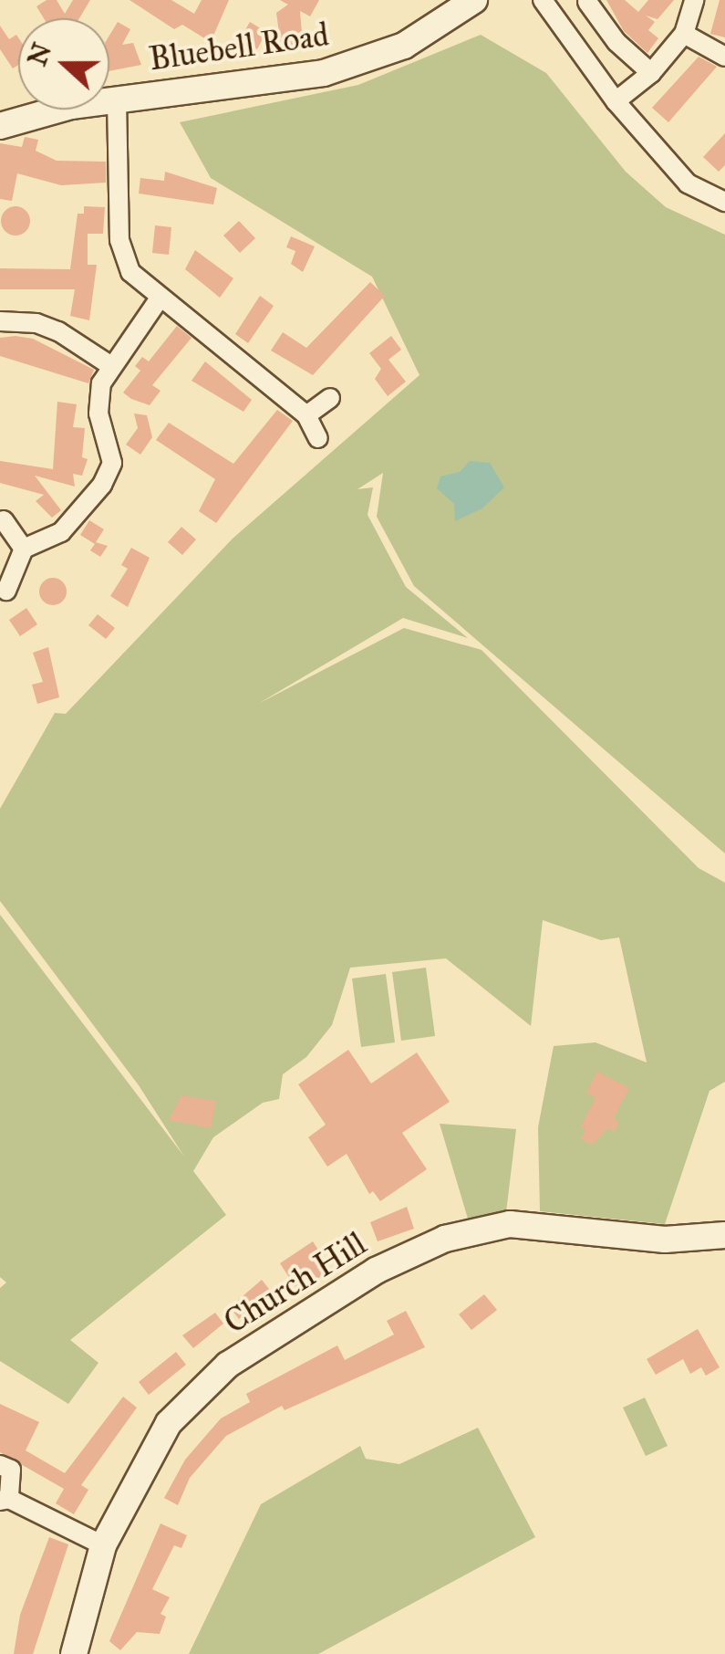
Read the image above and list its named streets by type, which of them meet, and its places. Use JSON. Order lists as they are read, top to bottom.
{
  "streets": {
    "street": ["Bluebell Road", "Church Hill"]
  },
  "north": "left"
}
